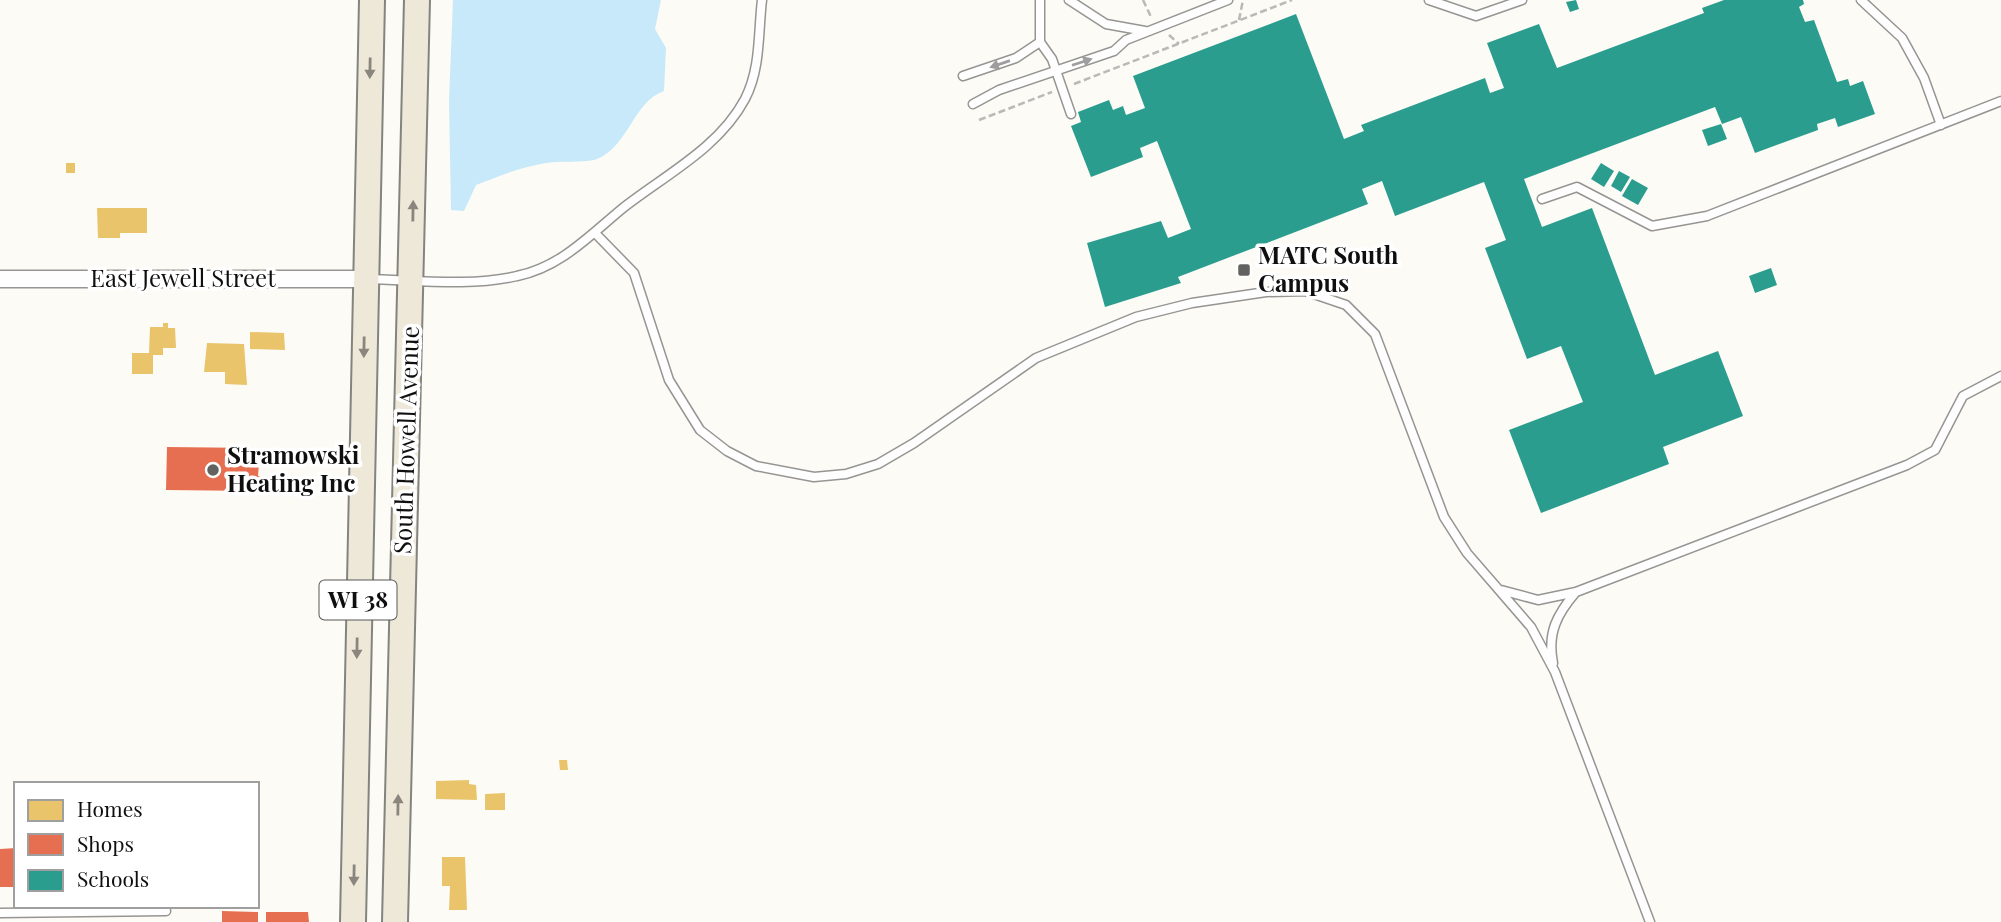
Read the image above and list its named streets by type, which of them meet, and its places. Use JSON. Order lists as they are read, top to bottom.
{
  "streets": {
    "main road": ["South Howell Avenue", "WI 38"],
    "street": ["East Jewell Street"]
  },
  "crossings": [
    ["East Jewell Street", "South Howell Avenue"]
  ],
  "places": {
    "transit": ["MATC South Campus"],
    "other": ["Stramowski Heating Inc"]
  },
  "legend": ["Homes", "Shops", "Schools"]
}
